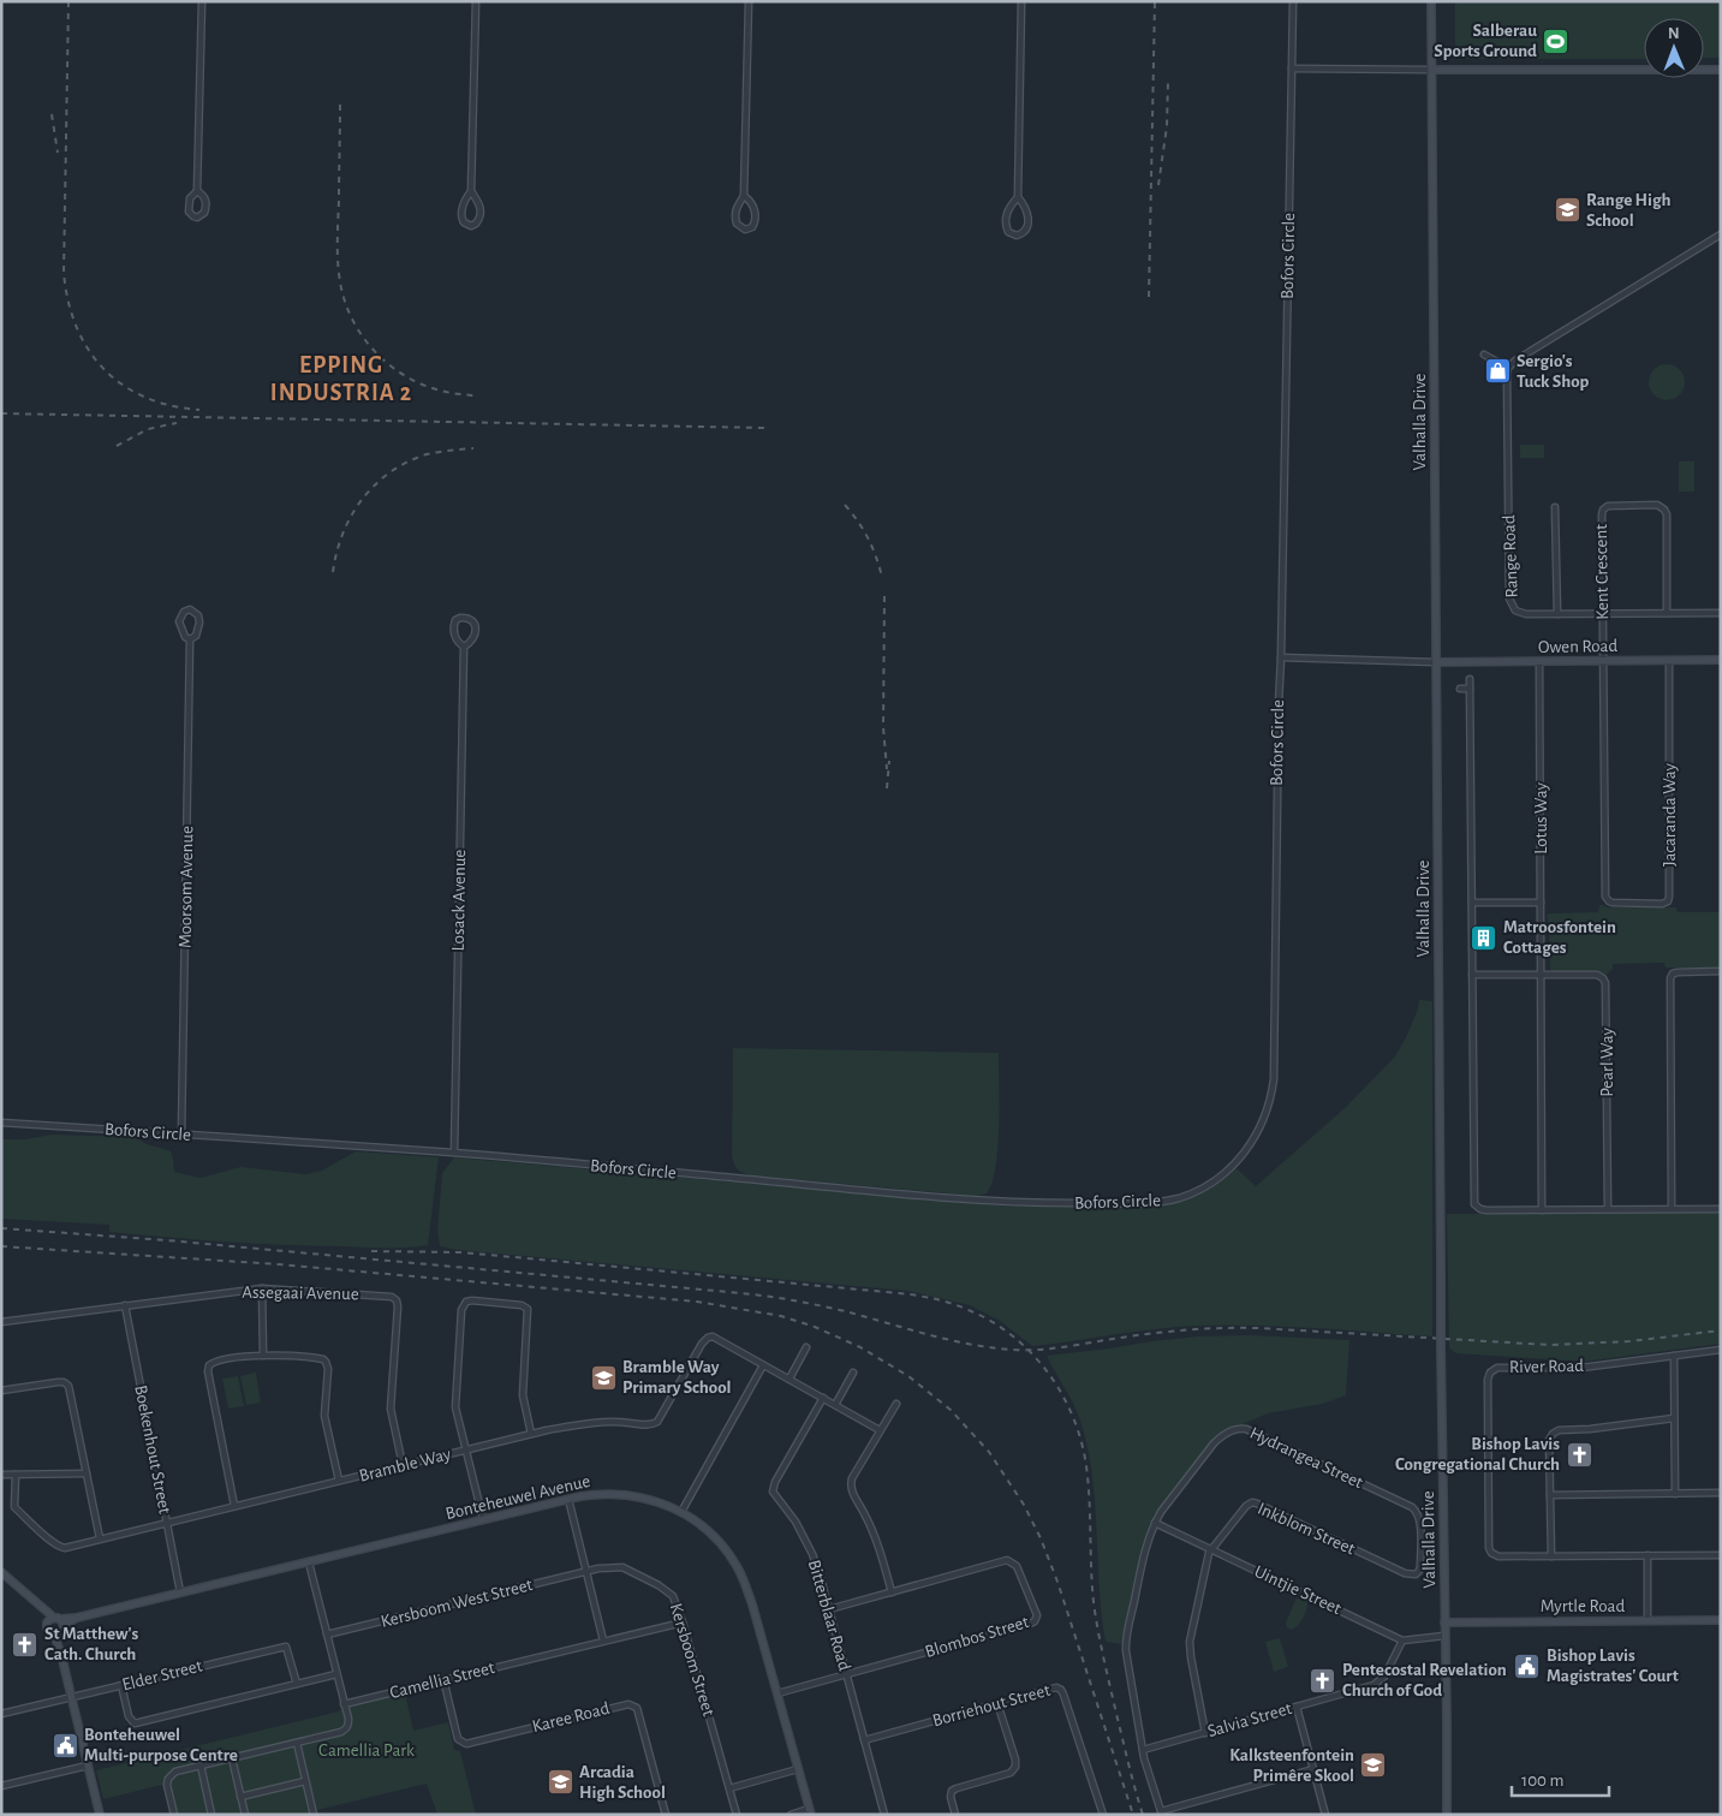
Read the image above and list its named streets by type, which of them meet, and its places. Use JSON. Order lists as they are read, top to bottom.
{
  "streets": {
    "street": [
      "Bofors Circle",
      "Valhalla Drive",
      "Range Road",
      "Kent Crescent",
      "Owen Road",
      "Jacaranda Way",
      "Lotus Way",
      "Moorsom Avenue",
      "Losack Avenue",
      "Pearl Way",
      "Assegaai Avenue",
      "River Road",
      "Boekenhout Street",
      "Hydrangea Street",
      "Bramble Way",
      "Bonteheuwel Avenue",
      "Inkblom Street",
      "Uintjie Street",
      "Kersboom West Street",
      "Myrtle Road",
      "Bitterblaar Road",
      "Blombos Street",
      "Kersboom Street",
      "Elder Street",
      "Camellia Street",
      "Borriehout Street",
      "Karee Road",
      "Salvia Street"
    ]
  },
  "crossings": [
    ["Bofors Circle", "Moorsom Avenue"],
    ["Bofors Circle", "Losack Avenue"],
    ["Valhalla Drive", "Owen Road"],
    ["Valhalla Drive", "Myrtle Road"],
    ["Range Road", "Kent Crescent"],
    ["Kent Crescent", "Owen Road"],
    ["Kent Crescent", "Jacaranda Way"],
    ["Owen Road", "Jacaranda Way"],
    ["Owen Road", "Lotus Way"],
    ["Lotus Way", "Pearl Way"],
    ["Assegaai Avenue", "Boekenhout Street"],
    ["Assegaai Avenue", "Bramble Way"],
    ["Boekenhout Street", "Bramble Way"],
    ["Boekenhout Street", "Bonteheuwel Avenue"],
    ["Hydrangea Street", "Inkblom Street"],
    ["Hydrangea Street", "Uintjie Street"],
    ["Hydrangea Street", "Salvia Street"],
    ["Bramble Way", "Bitterblaar Road"],
    ["Bonteheuwel Avenue", "Blombos Street"],
    ["Inkblom Street", "Uintjie Street"],
    ["Inkblom Street", "Salvia Street"],
    ["Uintjie Street", "Salvia Street"],
    ["Kersboom West Street", "Kersboom Street"],
    ["Bitterblaar Road", "Blombos Street"],
    ["Bitterblaar Road", "Borriehout Street"],
    ["Kersboom Street", "Camellia Street"],
    ["Camellia Street", "Karee Road"]
  ],
  "districts": ["EPPING INDUSTRIA 2"],
  "parks": ["Camellia Park"],
  "places": {
    "sports": ["Salberau Sports Ground"],
    "school or university": [
      "Range High School",
      "Bramble Way Primary School",
      "Kalksteenfontein Primêre Skool",
      "Arcadia High School"
    ],
    "shop": ["Sergio's Tuck Shop"],
    "building": ["Matroosfontein Cottages"],
    "church": ["Bishop Lavis Congregational Church", "St Matthew's Cath. Church", "Pentecostal Revelation Church of God"],
    "public building": ["Bishop Lavis Magistrates' Court", "Bonteheuwel Multi-purpose Centre"]
  },
  "scale_bar": "100 m",
  "north": "top"
}
